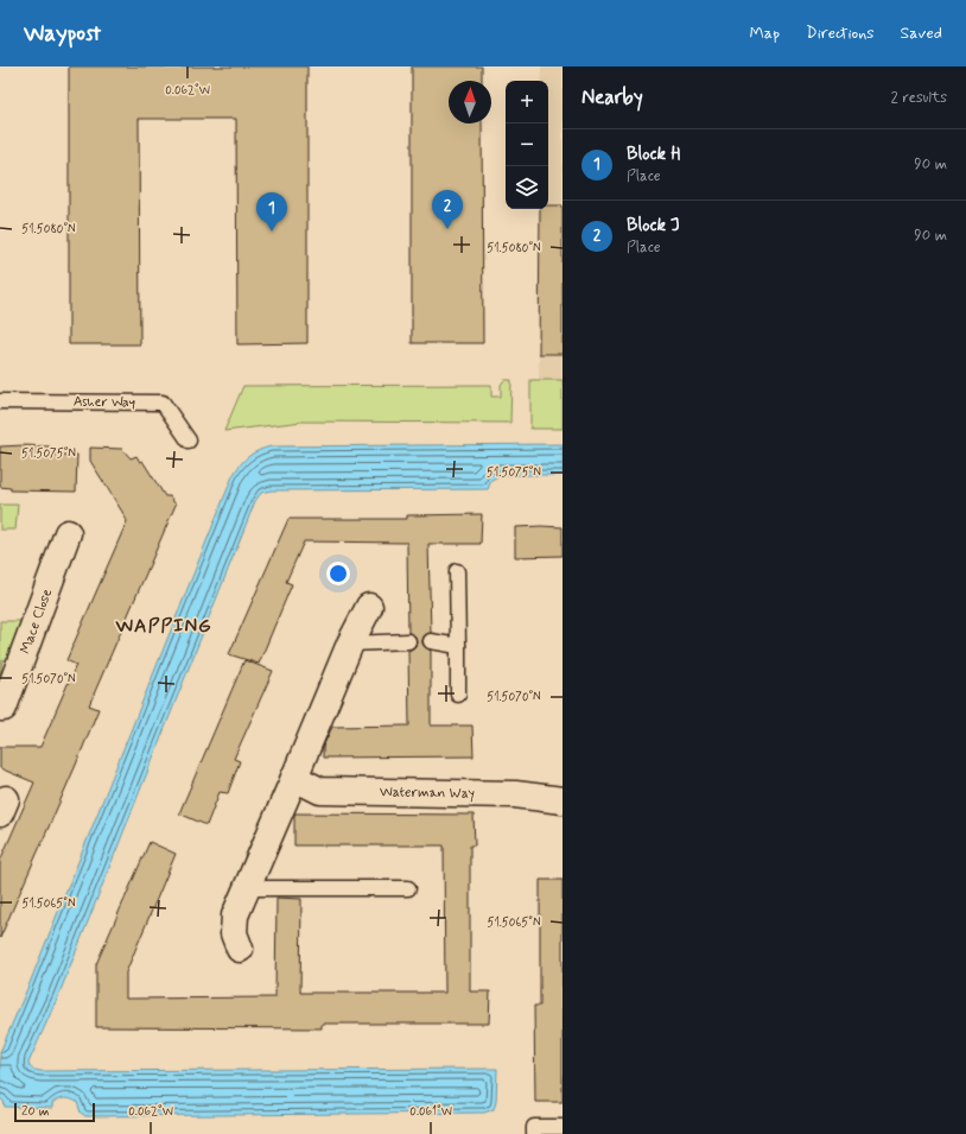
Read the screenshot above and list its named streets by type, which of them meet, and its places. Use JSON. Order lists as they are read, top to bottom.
{
  "streets": {
    "street": ["Mace Close", "Waterman Way"],
    "lane": ["Asher Way"]
  },
  "districts": ["WAPPING"],
  "scale_bar": "20 m",
  "north": "top",
  "page": {
    "header": "Waypost",
    "nav": ["Map", "Directions", "Saved"],
    "heading": ["Nearby", "2 results"],
    "map_buttons": ["+", "−"],
    "list": [
      {
        "mark": "1",
        "name": "Block H",
        "note": "Place",
        "value": "90 m"
      },
      {
        "mark": "2",
        "name": "Block J",
        "note": "Place",
        "value": "90 m"
      }
    ],
    "pins": ["2", "1"],
    "scale": "20 m"
  },
  "coordinates": [
    "0.062°W",
    "51.5080°N",
    "51.5075°N",
    "51.5070°N",
    "51.5065°N",
    "0.061°W"
  ]
}
